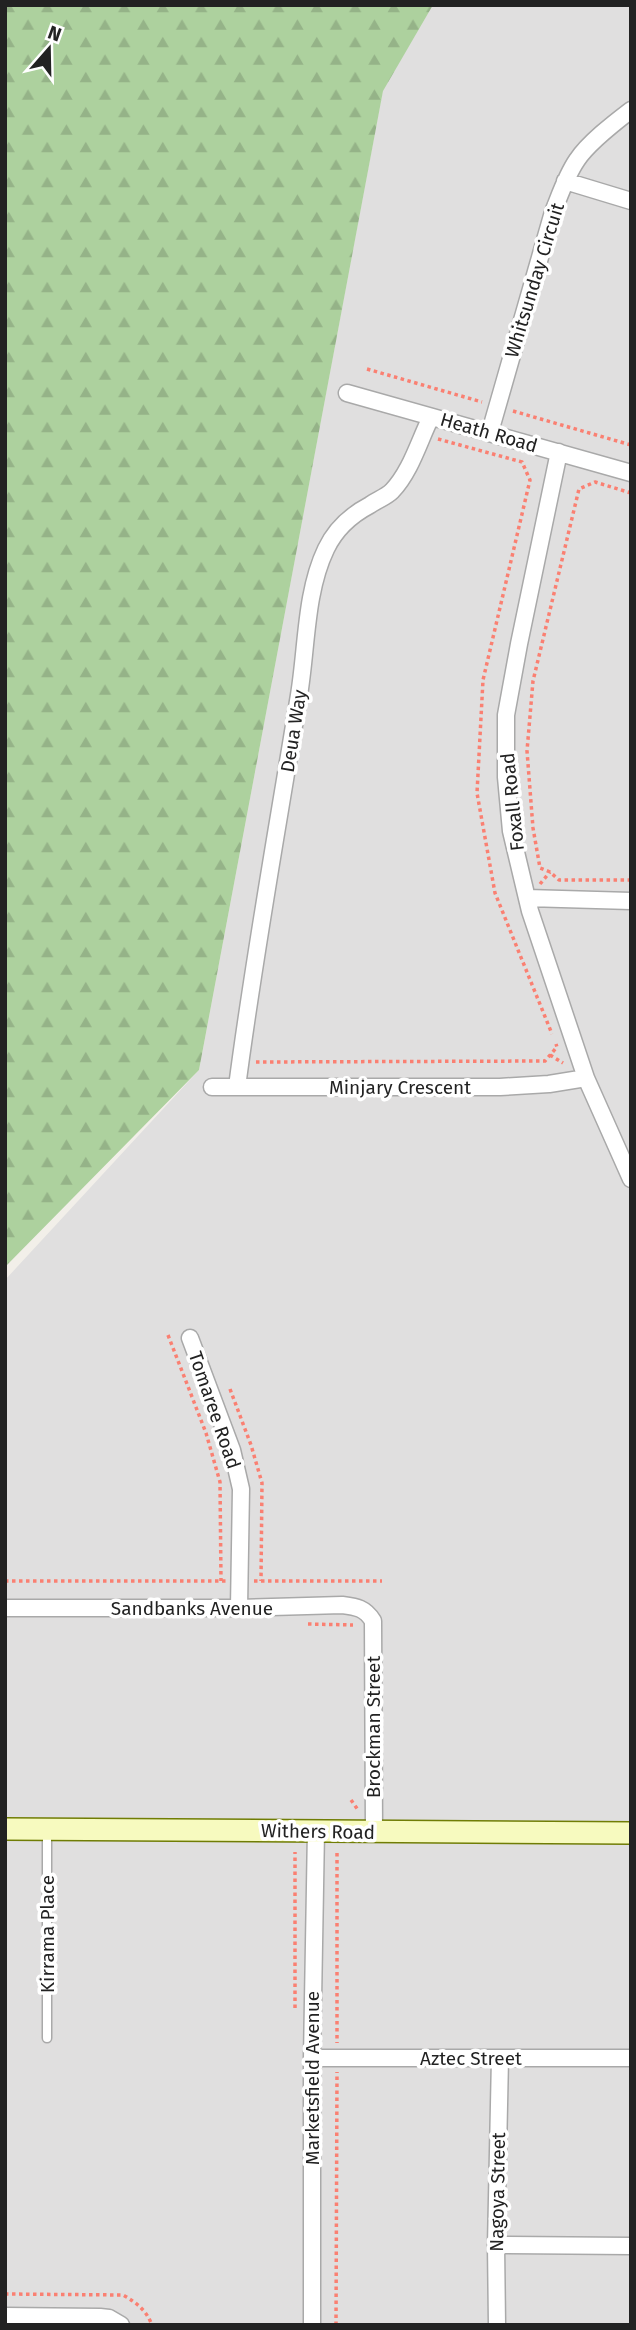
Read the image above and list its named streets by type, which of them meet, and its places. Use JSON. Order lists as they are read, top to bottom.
{
  "streets": {
    "street": [
      "Whitsunday Circuit",
      "Heath Road",
      "Deua Way",
      "Foxall Road",
      "Minjary Crescent",
      "Tomaree Road",
      "Sandbanks Avenue",
      "Brockman Street",
      "Withers Road",
      "Aztec Street",
      "Marketsfield Avenue",
      "Nagoya Street"
    ],
    "lane": ["Kirrama Place"]
  },
  "crossings": [
    ["Whitsunday Circuit", "Heath Road"],
    ["Heath Road", "Deua Way"],
    ["Heath Road", "Foxall Road"],
    ["Deua Way", "Minjary Crescent"],
    ["Foxall Road", "Minjary Crescent"],
    ["Tomaree Road", "Sandbanks Avenue"],
    ["Sandbanks Avenue", "Brockman Street"],
    ["Brockman Street", "Withers Road"],
    ["Withers Road", "Kirrama Place"],
    ["Withers Road", "Marketsfield Avenue"],
    ["Aztec Street", "Marketsfield Avenue"],
    ["Aztec Street", "Nagoya Street"]
  ],
  "north": "top"
}
